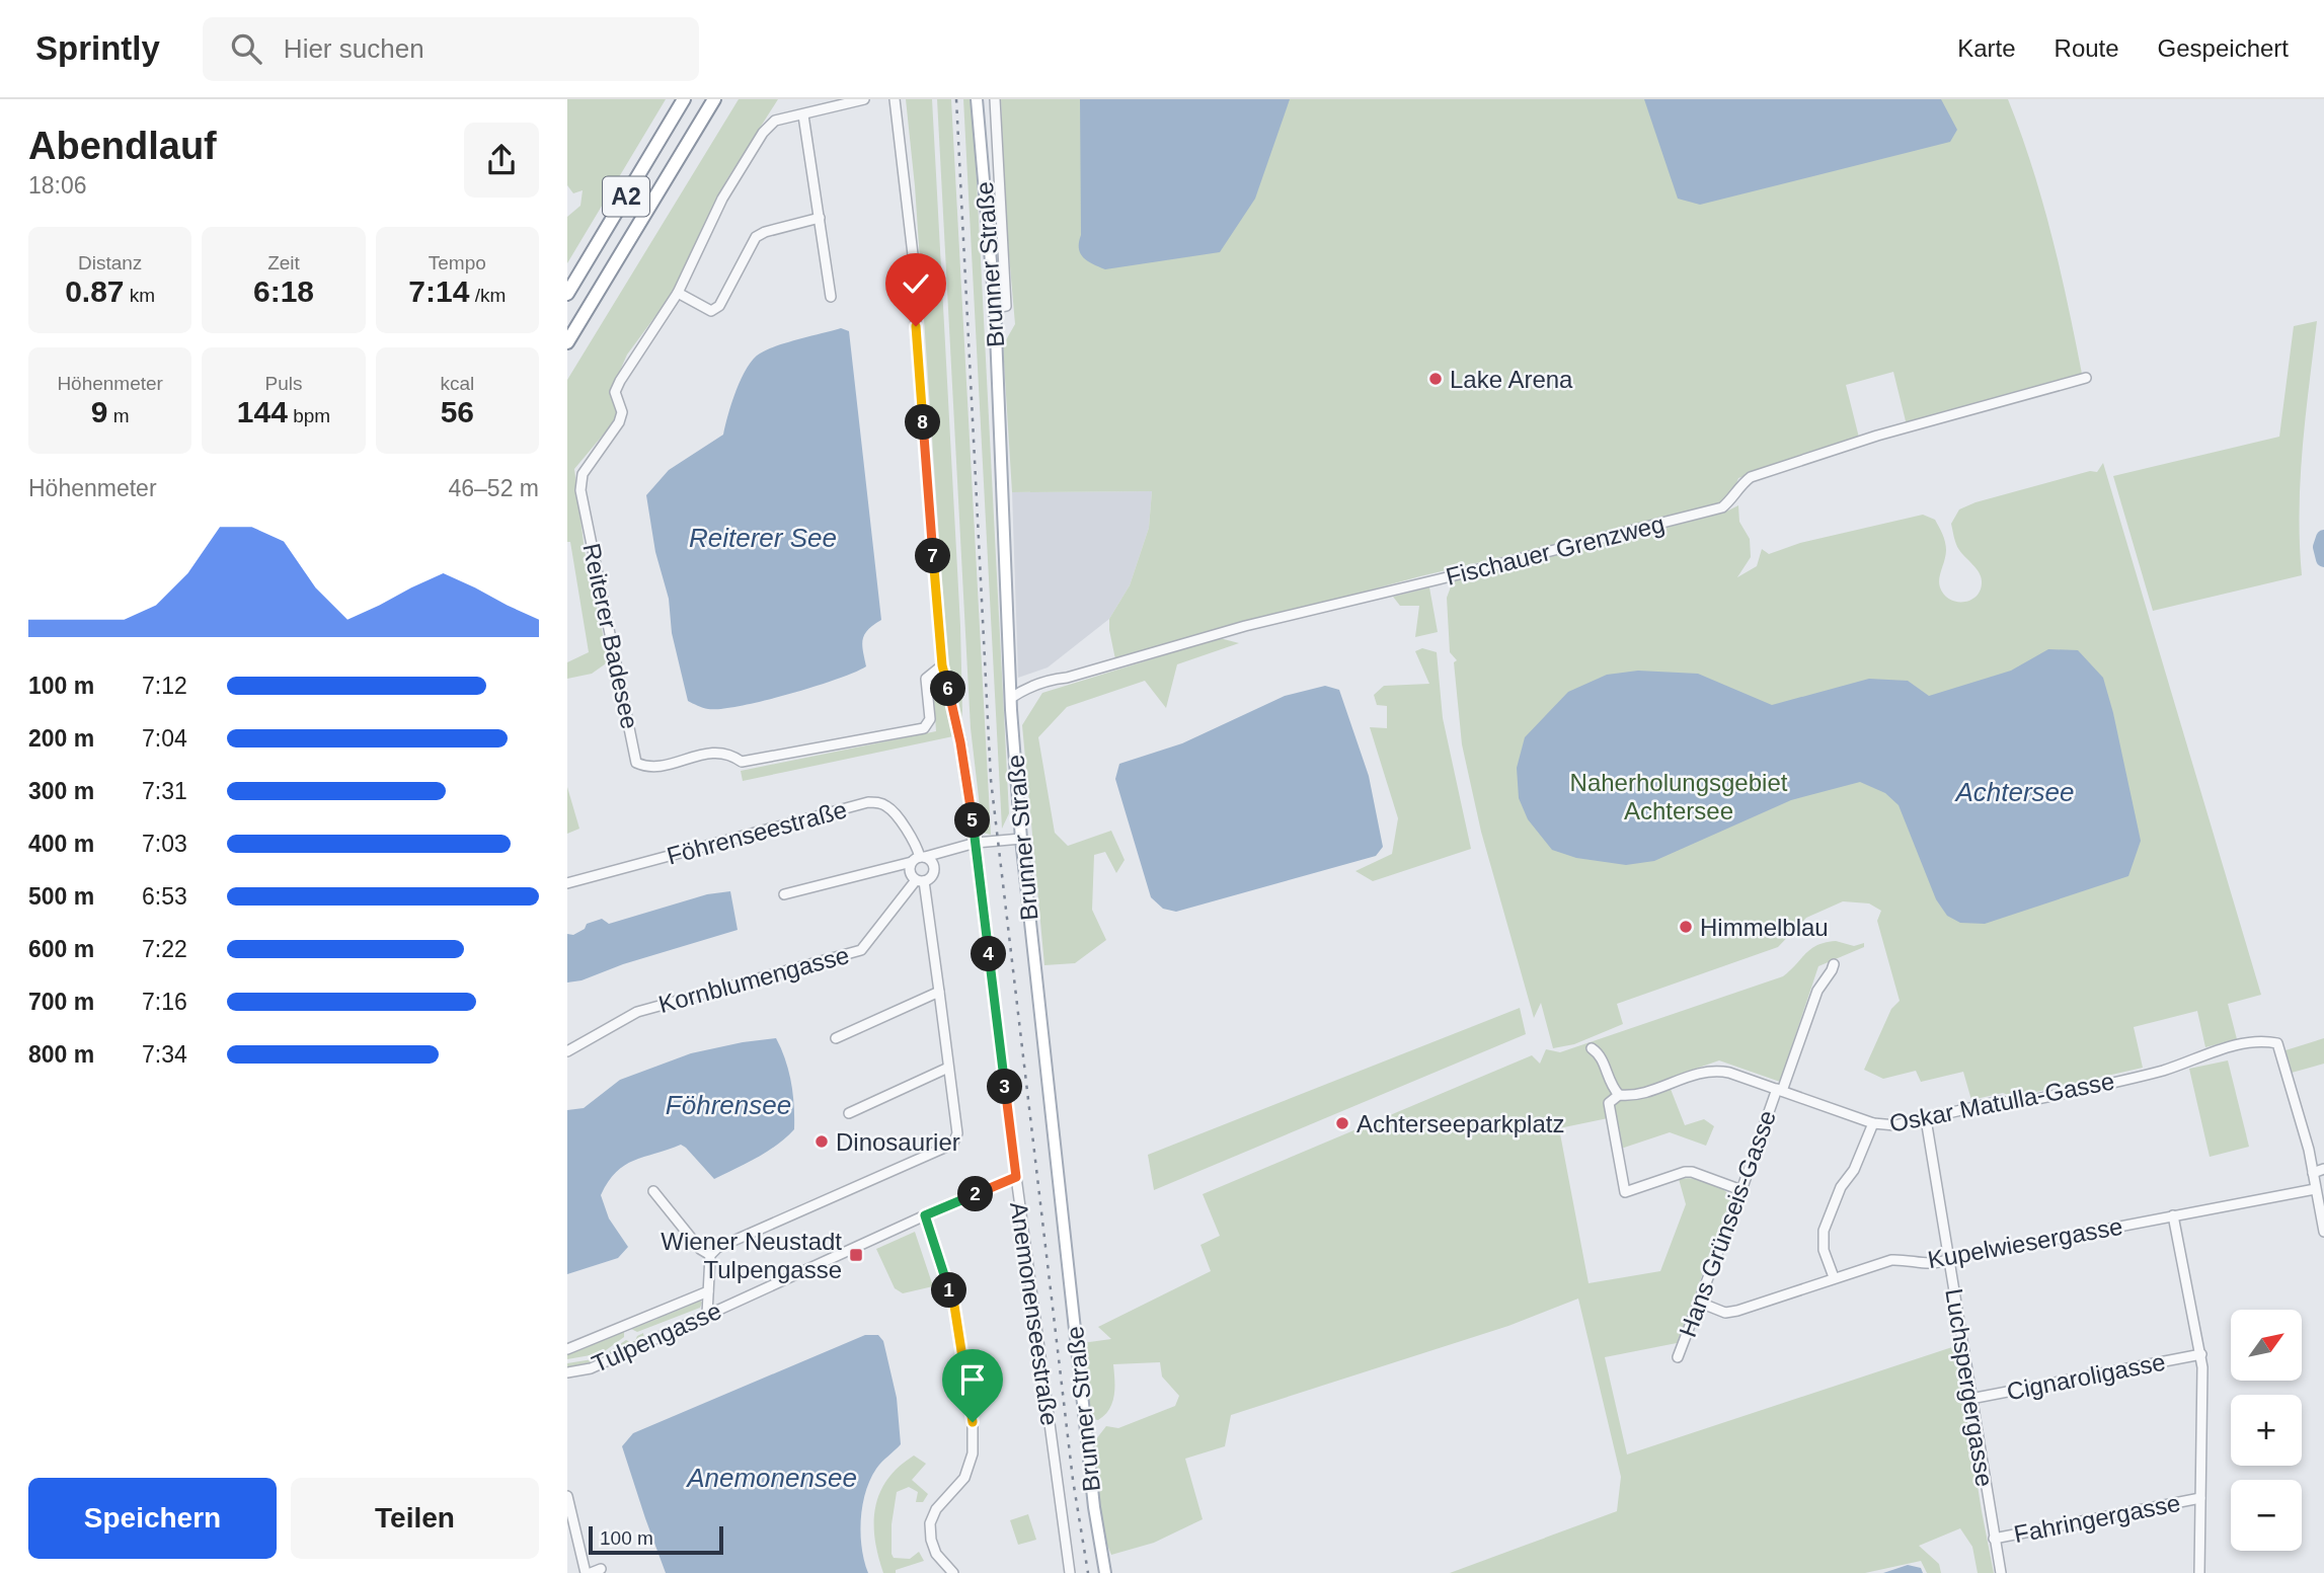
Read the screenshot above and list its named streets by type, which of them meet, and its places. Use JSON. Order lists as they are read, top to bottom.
{
  "streets": {
    "highway": ["A2"],
    "main road": ["Brunner Straße"],
    "street": [
      "Fischauer Grenzweg",
      "Reiterer Badesee",
      "Föhrenseestraße",
      "Kornblumengasse",
      "Oskar Matulla-Gasse",
      "Hans Grünseis-Gasse",
      "Kupelwiesergasse",
      "Anemonenseestraße",
      "Tulpengasse",
      "Cignaroligasse",
      "Luchspergergasse",
      "Fahringergasse"
    ]
  },
  "crossings": [
    ["Brunner Straße", "Fischauer Grenzweg"],
    ["Föhrenseestraße", "Kornblumengasse"],
    ["Oskar Matulla-Gasse", "Hans Grünseis-Gasse"],
    ["Oskar Matulla-Gasse", "Luchspergergasse"],
    ["Hans Grünseis-Gasse", "Kupelwiesergasse"],
    ["Kupelwiesergasse", "Luchspergergasse"],
    ["Anemonenseestraße", "Tulpengasse"],
    ["Cignaroligasse", "Luchspergergasse"],
    ["Luchspergergasse", "Fahringergasse"]
  ],
  "water": [
    "Reiterer See",
    "Achtersee",
    "Föhrensee",
    "Anemonensee"
  ],
  "parks": ["Naherholungsgebiet Achtersee"],
  "places": {
    "other": [
      "Lake Arena",
      "Himmelblau",
      "Achterseeparkplatz",
      "Dinosaurier"
    ],
    "transit": ["Wiener Neustadt Tulpengasse"]
  },
  "scale_bar": "100 m",
  "north": "top right",
  "page": {
    "header": "Sprintly",
    "search": "Hier suchen",
    "nav": ["Karte", "Route", "Gespeichert"],
    "heading": ["Abendlauf", "18:06"],
    "stats": [
      ["Distanz", "0.87 km"],
      ["Zeit", "6:18"],
      ["Tempo", "7:14 /km"],
      ["Höhenmeter", "9 m"],
      ["Puls", "144 bpm"],
      ["kcal", "56"]
    ],
    "pins": [
      "8",
      "7",
      "6",
      "5",
      "4",
      "3",
      "2",
      "1"
    ],
    "chart": ["Höhenmeter", "46–52 m"],
    "list": [
      {
        "name": "100 m",
        "note": "7:12"
      },
      {
        "name": "200 m",
        "note": "7:04"
      },
      {
        "name": "300 m",
        "note": "7:31"
      },
      {
        "name": "400 m",
        "note": "7:03"
      },
      {
        "name": "500 m",
        "note": "6:53"
      },
      {
        "name": "600 m",
        "note": "7:22"
      },
      {
        "name": "700 m",
        "note": "7:16"
      },
      {
        "name": "800 m",
        "note": "7:34"
      }
    ],
    "map_buttons": ["+", "−"],
    "buttons": ["Speichern", "Teilen"],
    "scale": "100 m"
  }
}
